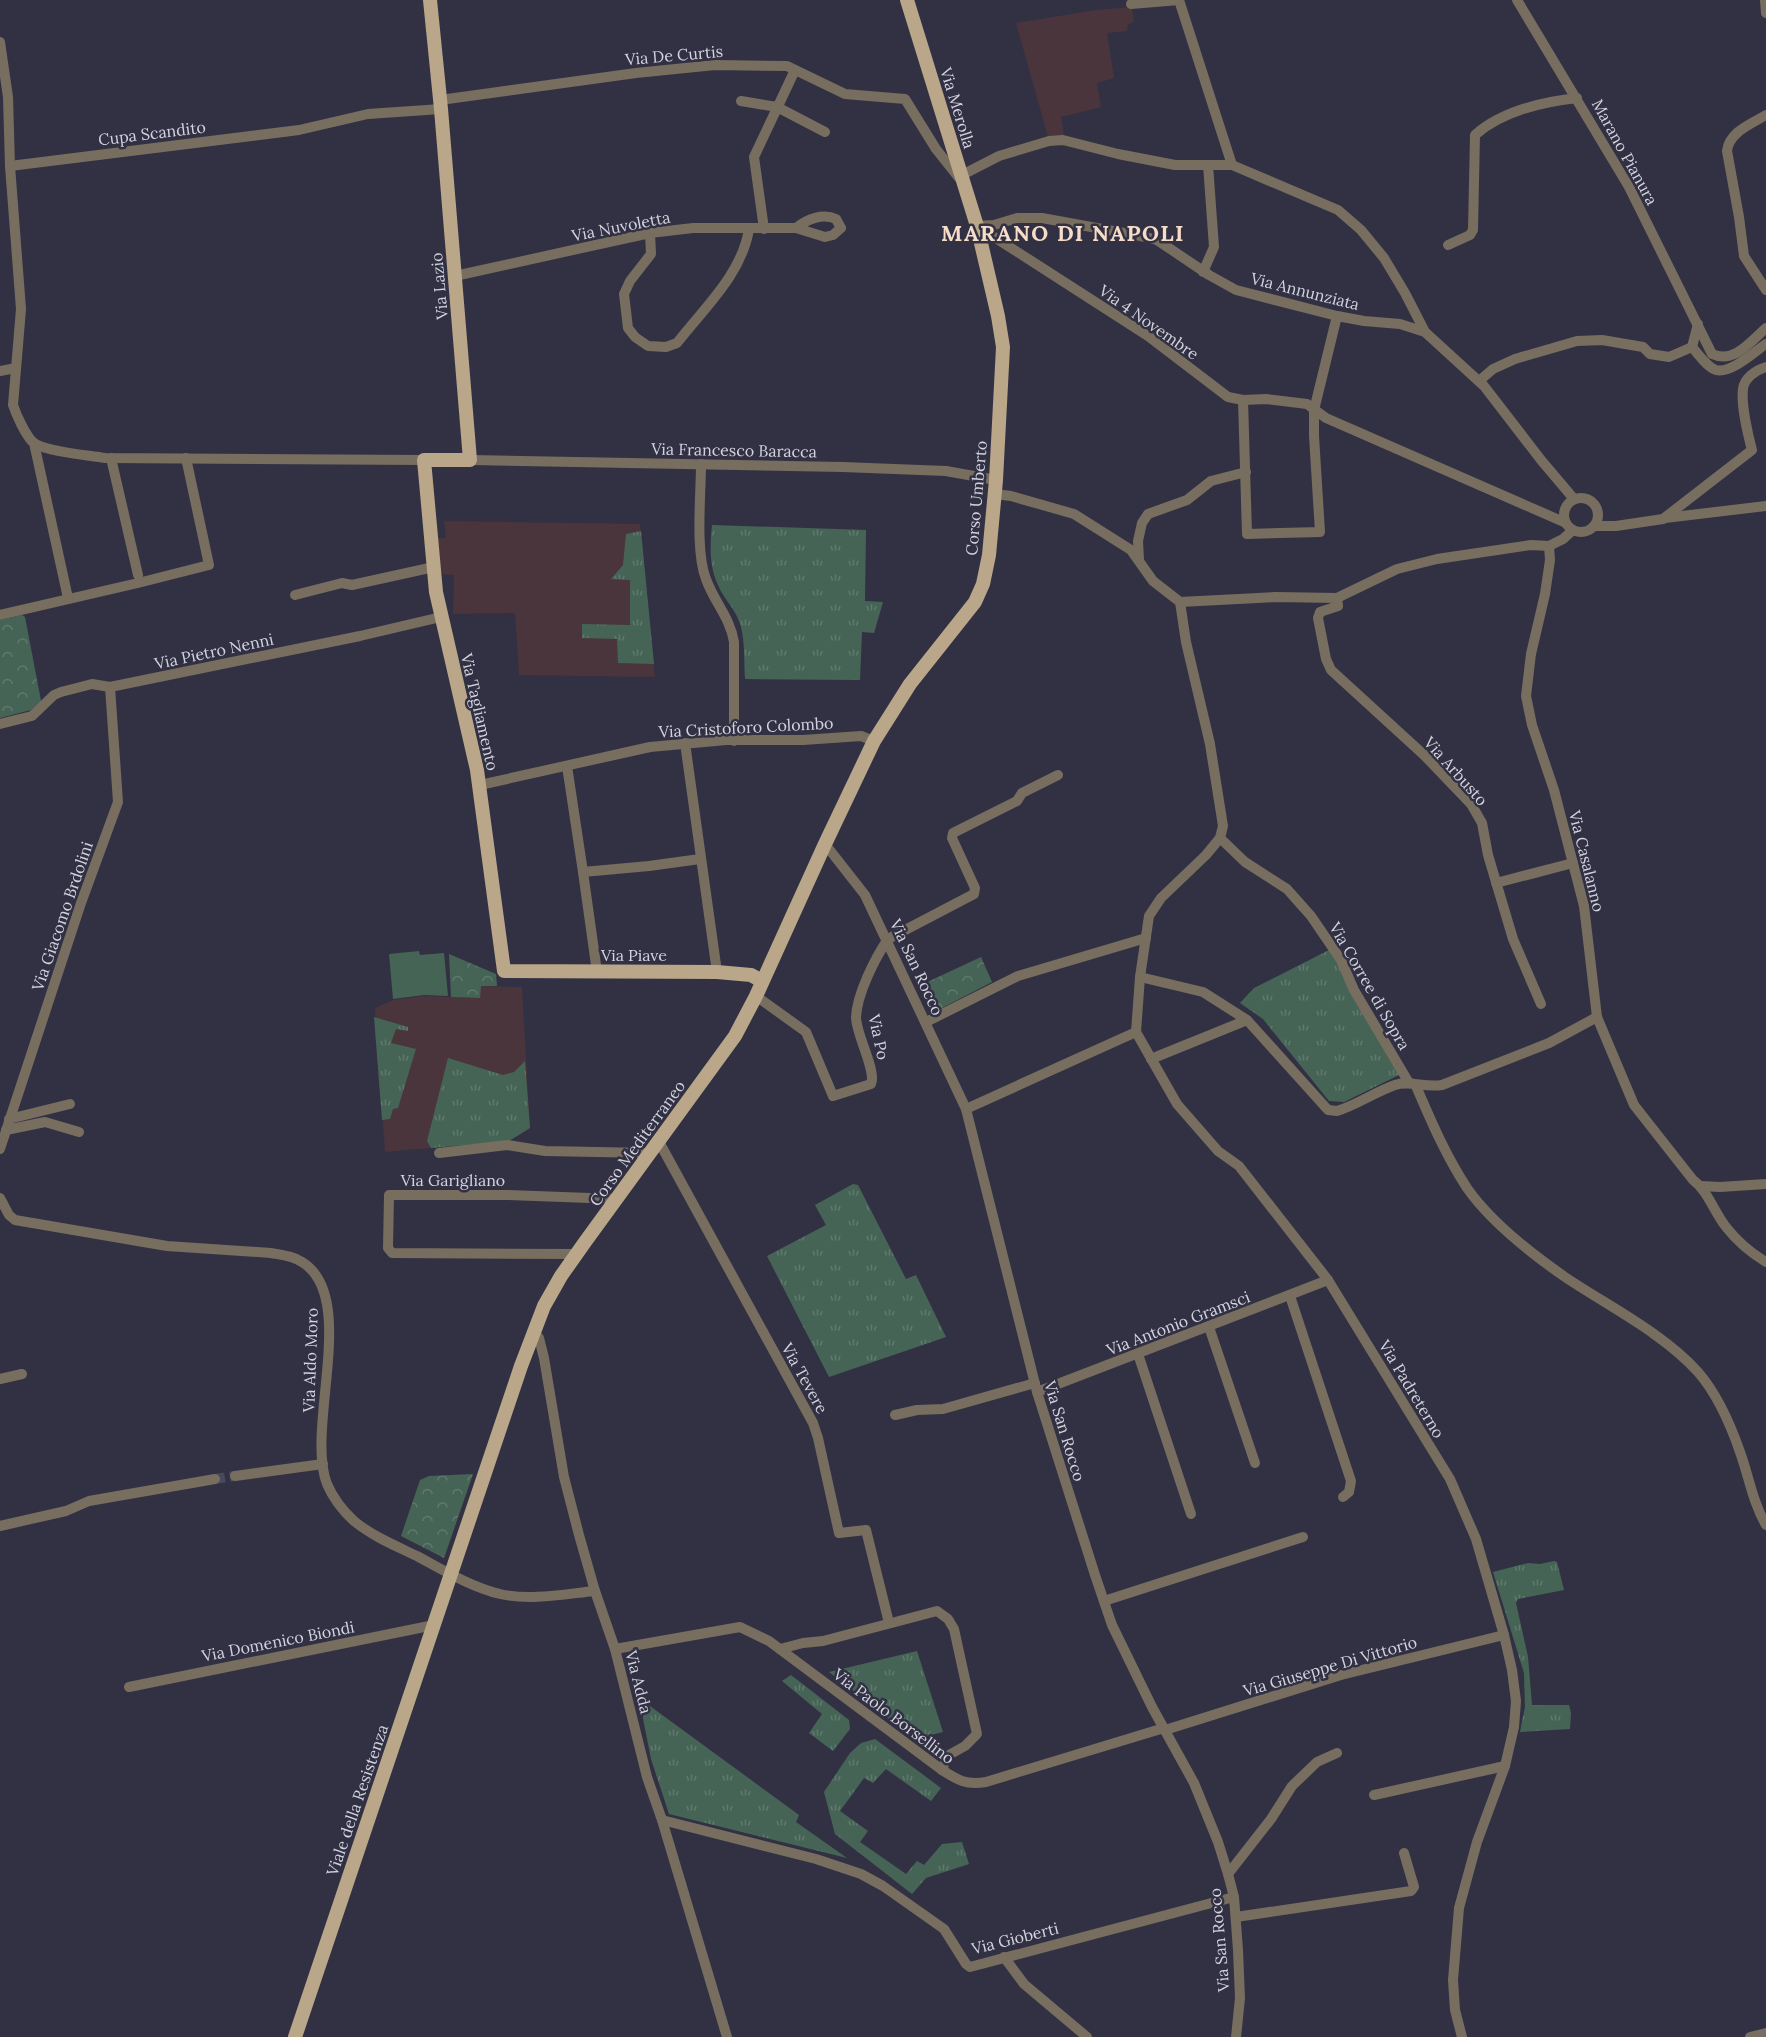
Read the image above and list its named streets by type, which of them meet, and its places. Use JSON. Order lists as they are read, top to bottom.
{
  "streets": {
    "main road": [
      "Via Merolla",
      "Via Lazio",
      "Corso Umberto",
      "Via Tagliamento",
      "Via Piave",
      "Corso Mediterraneo",
      "Viale della Resistenza"
    ],
    "street": [
      "Via De Curtis",
      "Cupa Scandito",
      "Marano Pianura",
      "Via Nuvoletta",
      "Via Annunziata",
      "Via 4 Novembre",
      "Via Francesco Baracca",
      "Via Pietro Nenni",
      "Via Cristoforo Colombo",
      "Via Arbusto",
      "Via Casalanno",
      "Via Giacomo Brdolini",
      "Via San Rocco",
      "Via Corree di Sopra",
      "Via Po",
      "Via Garigliano",
      "Via Antonio Gramsci",
      "Via Aldo Moro",
      "Via Tevere",
      "Via Padreterno",
      "Via Domenico Biondi",
      "Via Giuseppe Di Vittorio",
      "Via Adda",
      "Via Paolo Borsellino",
      "Via Gioberti"
    ]
  },
  "crossings": [
    ["Via De Curtis", "Via Merolla"],
    ["Via De Curtis", "Cupa Scandito"],
    ["Via De Curtis", "Via Lazio"],
    ["Via Merolla", "Via Annunziata"],
    ["Via Merolla", "Via 4 Novembre"],
    ["Via Merolla", "Corso Umberto"],
    ["Cupa Scandito", "Via Lazio"],
    ["Via Nuvoletta", "Via Lazio"],
    ["Via Lazio", "Via Francesco Baracca"],
    ["Via Annunziata", "Via 4 Novembre"],
    ["Via Annunziata", "Corso Umberto"],
    ["Via 4 Novembre", "Corso Umberto"],
    ["Via Francesco Baracca", "Corso Umberto"],
    ["Corso Umberto", "Via Cristoforo Colombo"],
    ["Corso Umberto", "Corso Mediterraneo"],
    ["Via Pietro Nenni", "Via Tagliamento"],
    ["Via Pietro Nenni", "Via Giacomo Brdolini"],
    ["Via Tagliamento", "Via Cristoforo Colombo"],
    ["Via Tagliamento", "Via Piave"],
    ["Via Cristoforo Colombo", "Corso Mediterraneo"],
    ["Via Piave", "Corso Mediterraneo"],
    ["Via San Rocco", "Via Po"],
    ["Via San Rocco", "Corso Mediterraneo"],
    ["Via San Rocco", "Via Antonio Gramsci"],
    ["Via San Rocco", "Via Giuseppe Di Vittorio"],
    ["Via San Rocco", "Via Paolo Borsellino"],
    ["Via San Rocco", "Via Gioberti"],
    ["Via Po", "Corso Mediterraneo"],
    ["Corso Mediterraneo", "Via Garigliano"],
    ["Corso Mediterraneo", "Via Aldo Moro"],
    ["Corso Mediterraneo", "Via Tevere"],
    ["Corso Mediterraneo", "Via Adda"],
    ["Corso Mediterraneo", "Viale della Resistenza"],
    ["Via Antonio Gramsci", "Via Padreterno"],
    ["Via Aldo Moro", "Via Adda"],
    ["Via Aldo Moro", "Viale della Resistenza"],
    ["Via Padreterno", "Via Giuseppe Di Vittorio"],
    ["Via Domenico Biondi", "Viale della Resistenza"],
    ["Via Giuseppe Di Vittorio", "Via Paolo Borsellino"],
    ["Via Adda", "Via Paolo Borsellino"],
    ["Via Adda", "Via Gioberti"]
  ],
  "districts": ["MARANO DI NAPOLI"]
}
